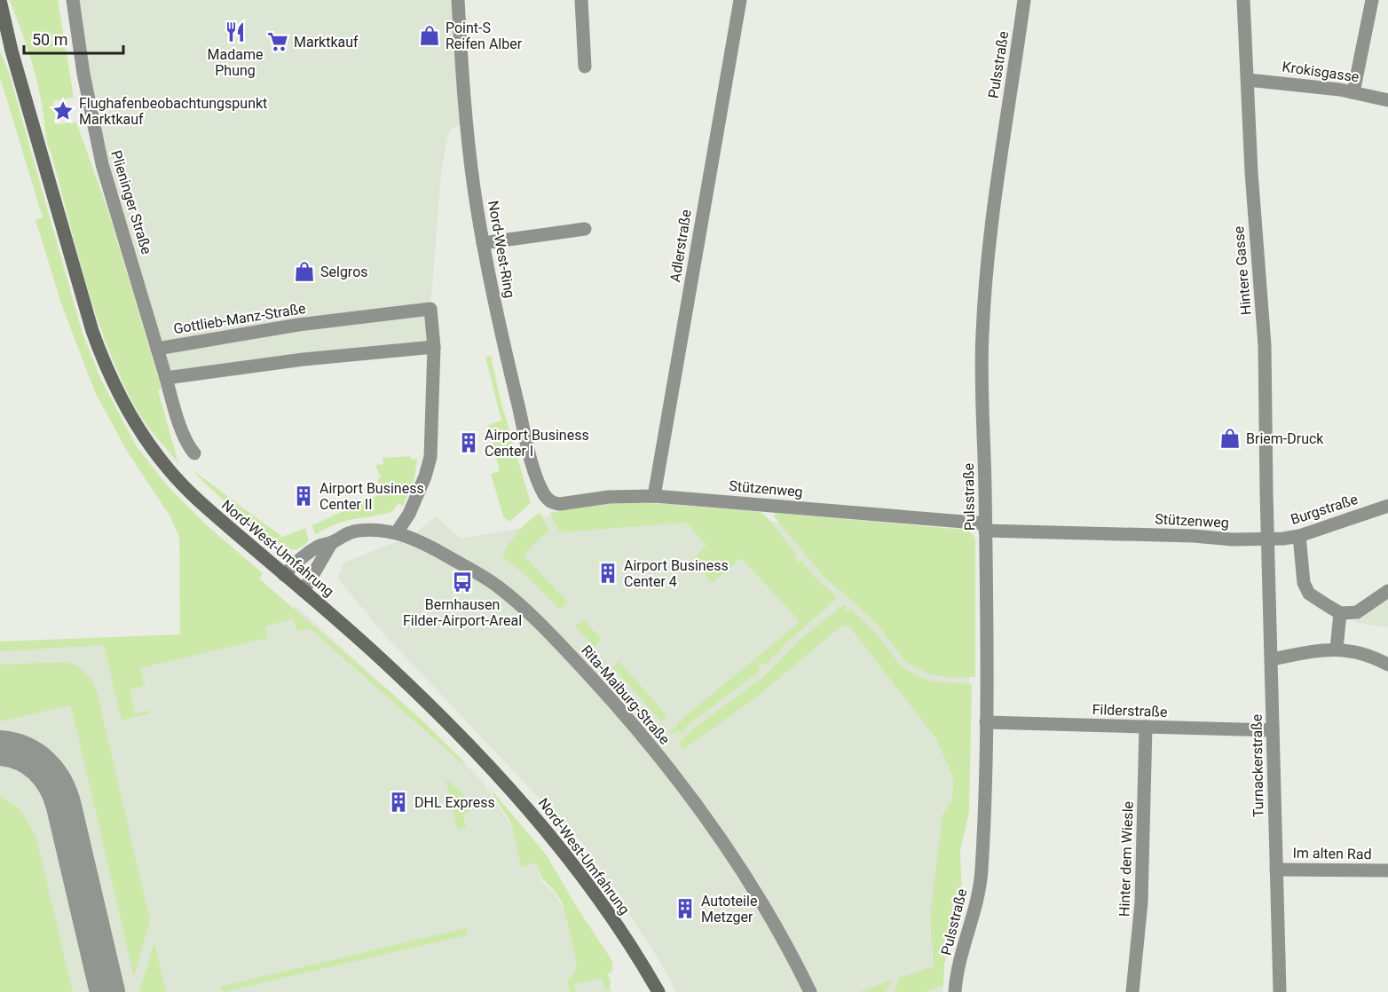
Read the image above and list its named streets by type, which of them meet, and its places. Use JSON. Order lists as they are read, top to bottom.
{
  "streets": {
    "main road": ["Nord-West-Umfahrung"],
    "street": [
      "Pulsstraße",
      "Krokisgasse",
      "Plieninger Straße",
      "Adlerstraße",
      "Nord-West-Ring",
      "Hintere Gasse",
      "Gottlieb-Manz-Straße",
      "Stützenweg",
      "Burgstraße",
      "Rita-Maiburg-Straße",
      "Filderstraße",
      "Turnackerstraße",
      "Im alten Rad",
      "Hinter dem Wiesle"
    ]
  },
  "crossings": [
    ["Pulsstraße", "Stützenweg"],
    ["Pulsstraße", "Filderstraße"],
    ["Krokisgasse", "Hintere Gasse"],
    ["Plieninger Straße", "Gottlieb-Manz-Straße"],
    ["Adlerstraße", "Stützenweg"],
    ["Nord-West-Ring", "Stützenweg"],
    ["Hintere Gasse", "Stützenweg"],
    ["Hintere Gasse", "Burgstraße"],
    ["Hintere Gasse", "Turnackerstraße"],
    ["Gottlieb-Manz-Straße", "Rita-Maiburg-Straße"],
    ["Stützenweg", "Burgstraße"],
    ["Stützenweg", "Turnackerstraße"],
    ["Burgstraße", "Turnackerstraße"],
    ["Nord-West-Umfahrung", "Rita-Maiburg-Straße"],
    ["Filderstraße", "Turnackerstraße"],
    ["Filderstraße", "Hinter dem Wiesle"],
    ["Turnackerstraße", "Im alten Rad"]
  ],
  "places": {
    "restaurant": ["Madame Phung"],
    "shop": ["Point-S Reifen Alber", "Selgros", "Briem-Druck"],
    "supermarket": ["Marktkauf"],
    "place": ["Flughafenbeobachtungspunkt Marktkauf"],
    "building": [
      "Airport Business Center I",
      "Airport Business Center II",
      "Airport Business Center 4",
      "DHL Express",
      "Autoteile Metzger"
    ],
    "bus stop": ["Bernhausen Filder-Airport-Areal"]
  },
  "scale_bar": "50 m"
}
